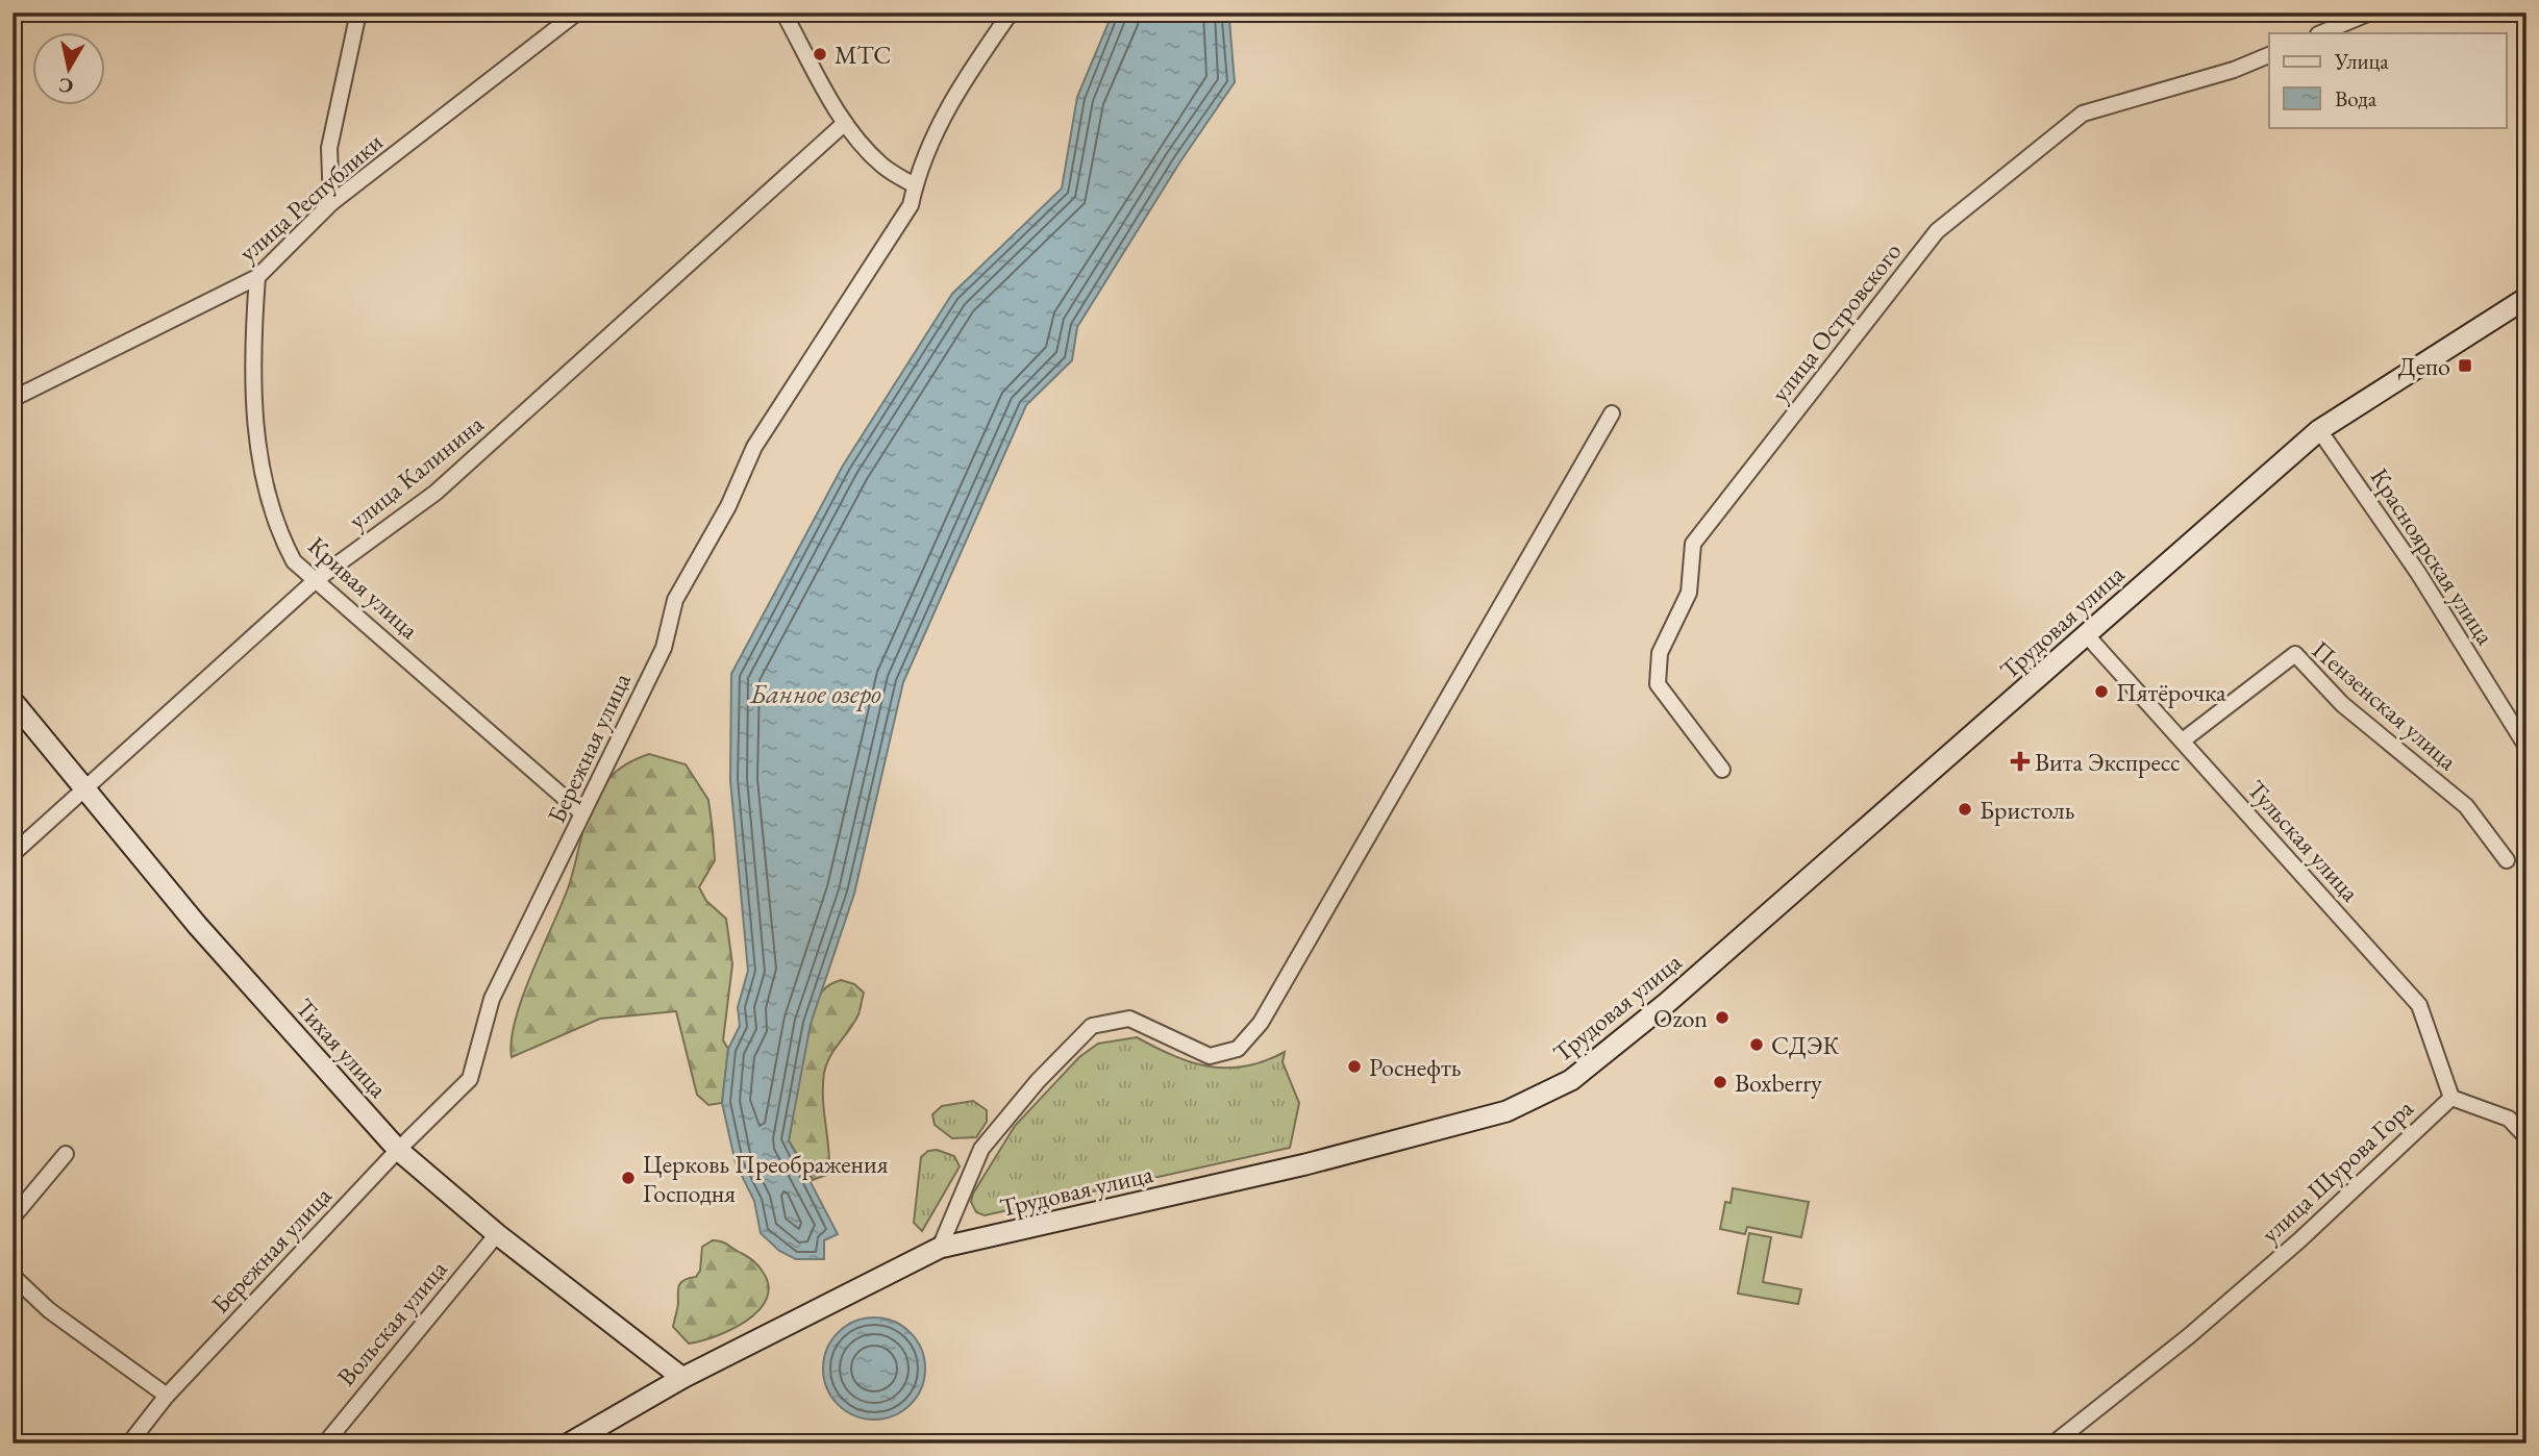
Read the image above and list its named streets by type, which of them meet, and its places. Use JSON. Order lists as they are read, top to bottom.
{
  "streets": {
    "main road": ["Трудовая улица", "Тихая улица"],
    "street": [
      "улица Республики",
      "улица Островского",
      "улица Калинина",
      "Красноярская улица",
      "Кривая улица",
      "Пензенская улица",
      "Бережная улица",
      "Тульская улица",
      "улица Шурова Гора",
      "Вольская улица"
    ]
  },
  "crossings": [
    ["улица Республики", "Кривая улица"],
    ["улица Калинина", "Кривая улица"],
    ["улица Калинина", "Тихая улица"],
    ["Красноярская улица", "Трудовая улица"],
    ["Кривая улица", "Бережная улица"],
    ["Трудовая улица", "Тульская улица"],
    ["Трудовая улица", "Тихая улица"],
    ["Пензенская улица", "Тульская улица"],
    ["Бережная улица", "Тихая улица"],
    ["Тульская улица", "улица Шурова Гора"],
    ["Тихая улица", "Вольская улица"]
  ],
  "water": ["Банное озеро"],
  "places": {
    "other": [
      "МТС",
      "Пятёрочка",
      "Бристоль",
      "Ozon",
      "СДЭК",
      "Роснефть",
      "Boxberry",
      "Церковь Преображения Господня"
    ],
    "transit": ["Депо"],
    "health": ["Вита Экспресс"]
  },
  "legend": ["Улица", "Вода"],
  "north": "bottom"
}
